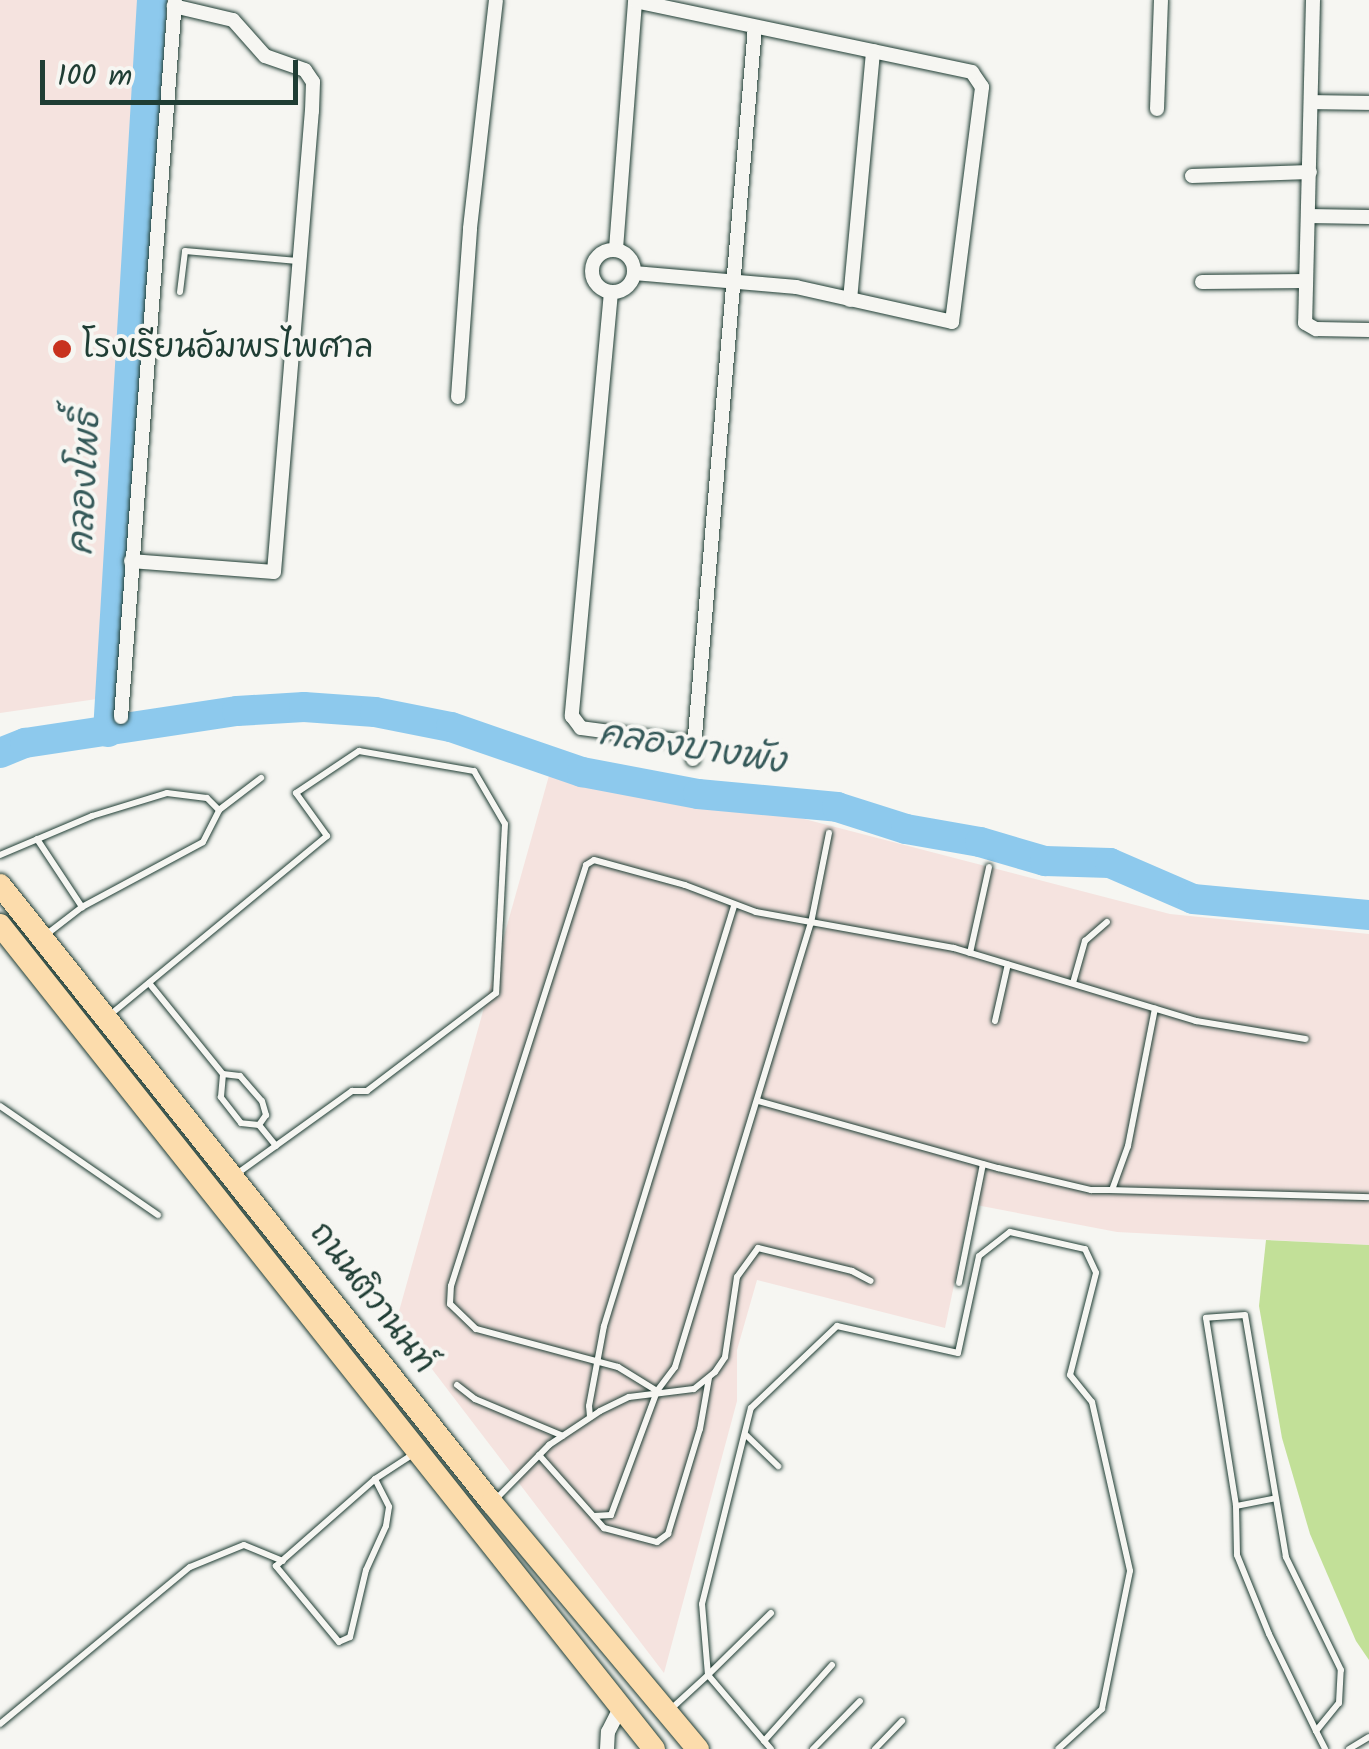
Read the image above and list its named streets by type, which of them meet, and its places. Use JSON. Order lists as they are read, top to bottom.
{
  "streets": {
    "main road": ["ถนนติวานนท์"]
  },
  "water": ["คลองโพธิ์", "คลองบางพัง"],
  "places": ["โรงเรียนอัมพรไพศาล"],
  "scale_bar": "100 m"
}
